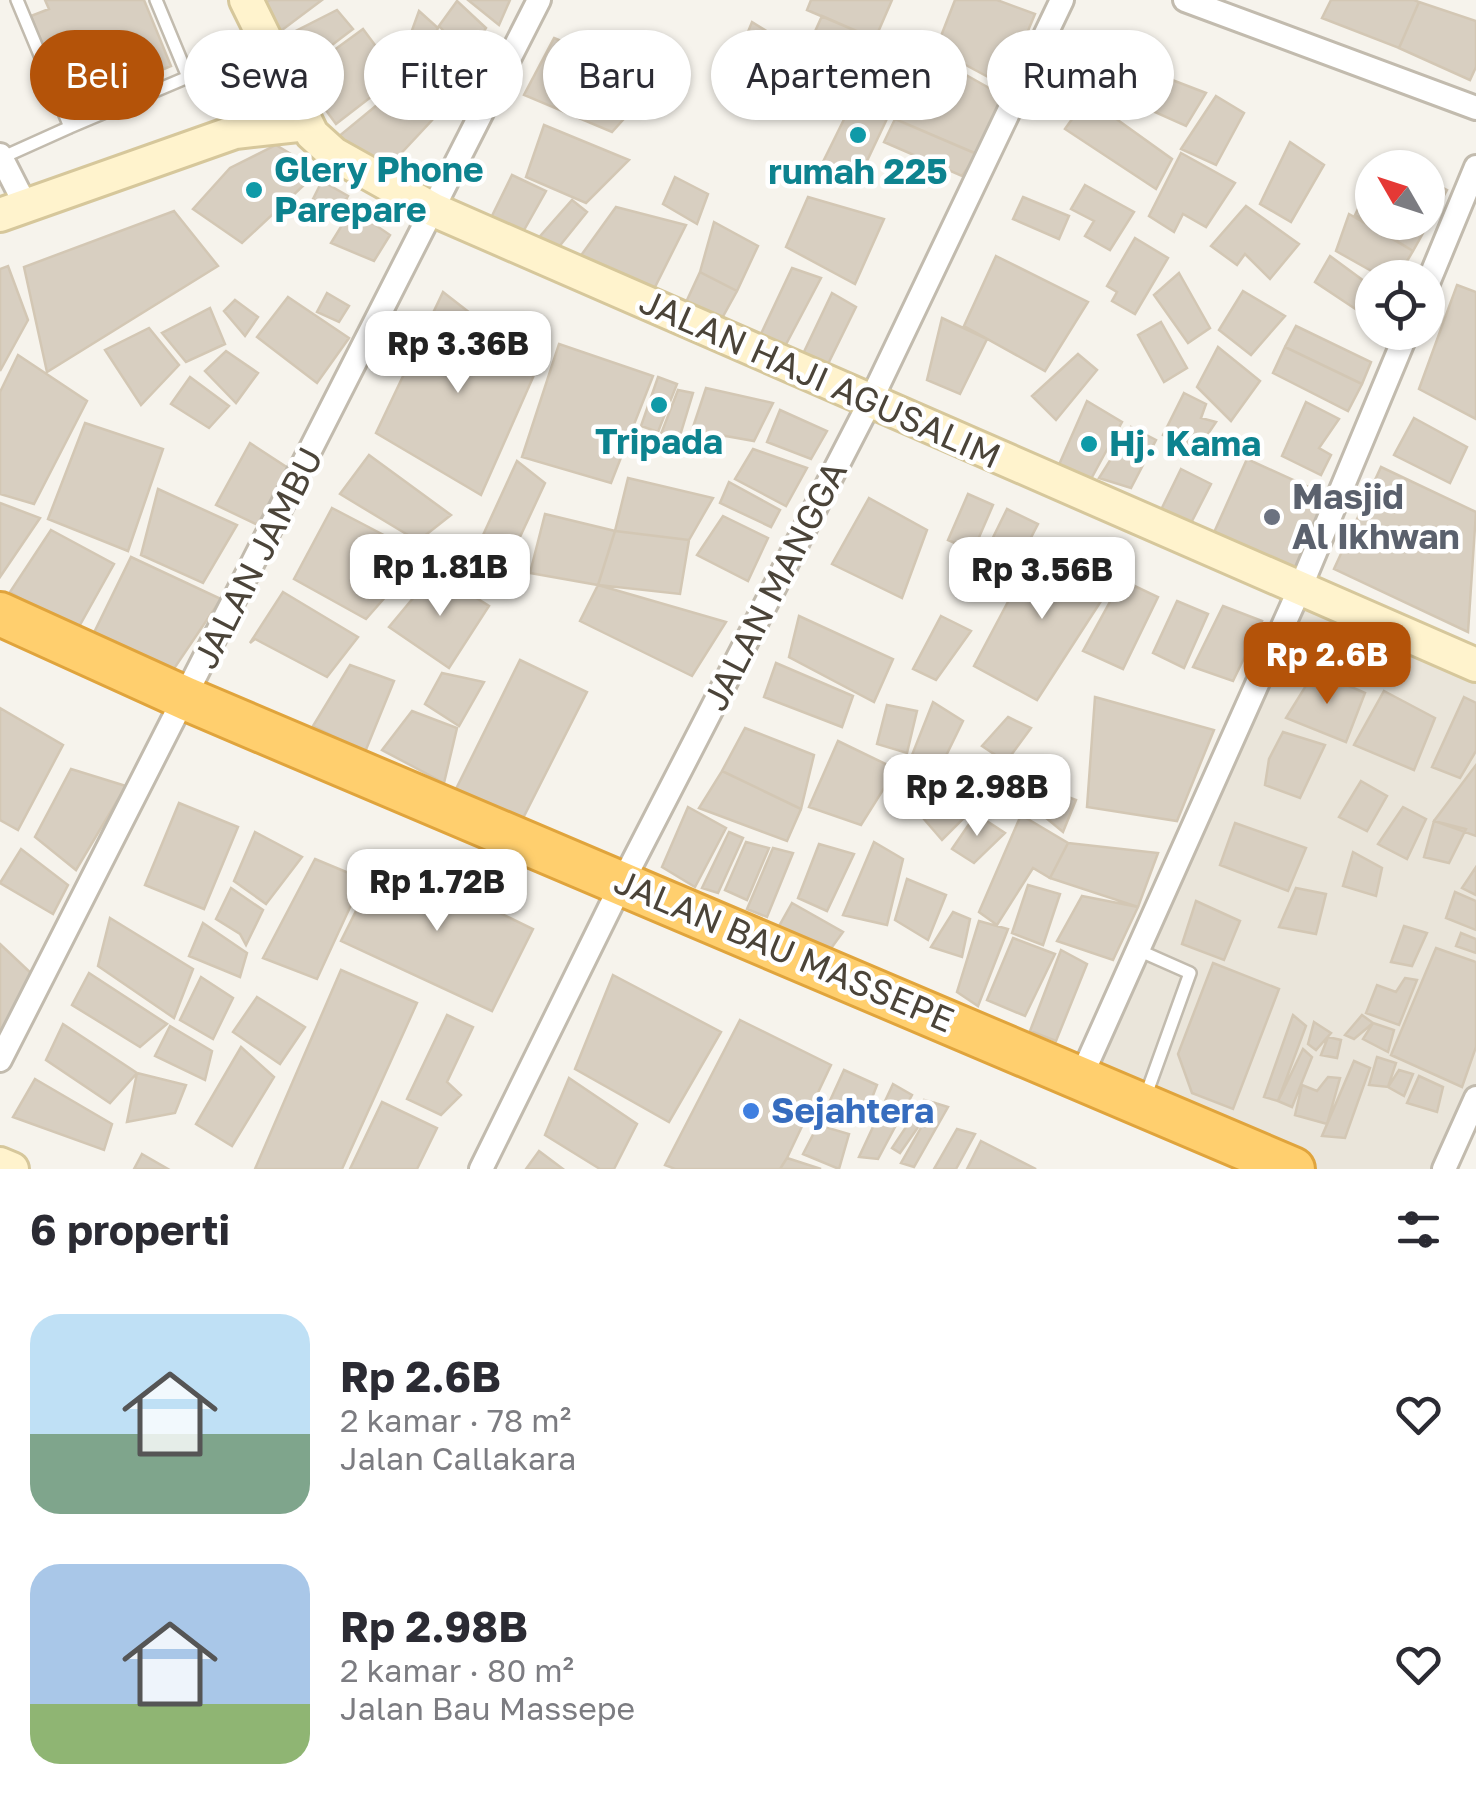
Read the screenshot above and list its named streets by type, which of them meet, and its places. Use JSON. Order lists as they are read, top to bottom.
{
  "streets": {
    "highway": ["JALAN BAU MASSEPE"],
    "street": ["JALAN HAJI AGUSALIM", "JALAN JAMBU", "JALAN MANGGA"]
  },
  "crossings": [
    ["JALAN HAJI AGUSALIM", "JALAN JAMBU"],
    ["JALAN HAJI AGUSALIM", "JALAN MANGGA"],
    ["JALAN JAMBU", "JALAN BAU MASSEPE"],
    ["JALAN MANGGA", "JALAN BAU MASSEPE"]
  ],
  "places": [
    "rumah 225",
    "Glery Phone Parepare",
    "Tripada",
    "Hj. Kama",
    "Masjid Al Ikhwan",
    "Sejahtera"
  ],
  "north": "top left",
  "page": {
    "chip": [
      "Beli",
      "Sewa",
      "Filter",
      "Baru",
      "Apartemen",
      "Rumah"
    ],
    "price": [
      "Rp 3.36B",
      "Rp 1.81B",
      "Rp 3.56B",
      "Rp 2.6B",
      "Rp 2.98B",
      "Rp 1.72B"
    ],
    "heading": "6 properti",
    "list": [
      {
        "name": "Rp 2.6B",
        "note": "2 kamar · 78 m² · Jalan Callakara"
      },
      {
        "name": "Rp 2.98B",
        "note": "2 kamar · 80 m² · Jalan Bau Massepe"
      }
    ]
  }
}
